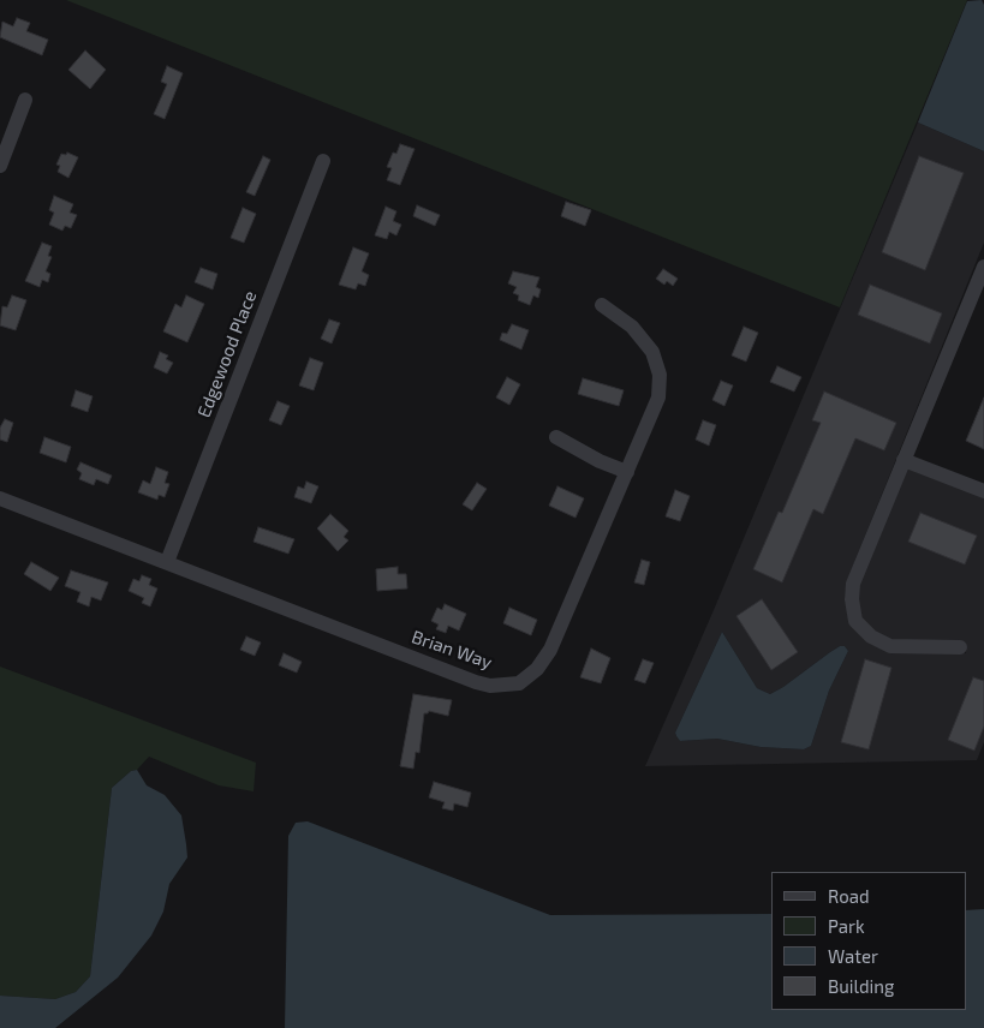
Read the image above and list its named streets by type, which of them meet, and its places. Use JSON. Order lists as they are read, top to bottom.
{
  "streets": {
    "street": ["Edgewood Place", "Brian Way"]
  },
  "crossings": [
    ["Edgewood Place", "Brian Way"]
  ],
  "legend": [
    "Road",
    "Park",
    "Water",
    "Building"
  ]
}
